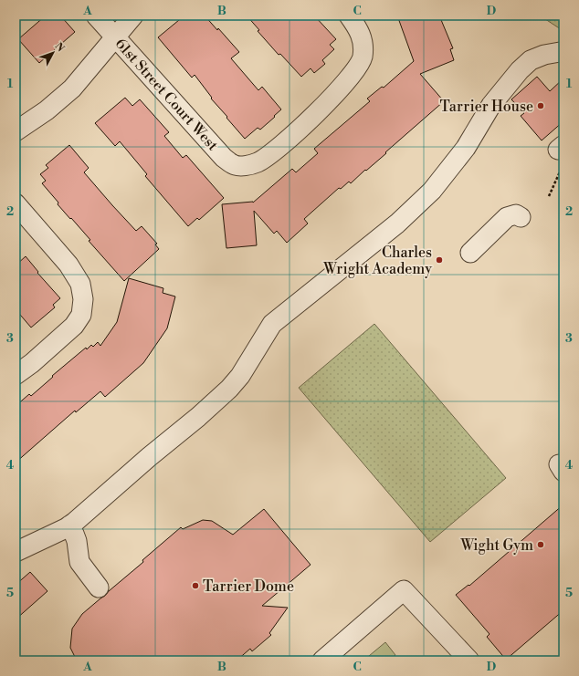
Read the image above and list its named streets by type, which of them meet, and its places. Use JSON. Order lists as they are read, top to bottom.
{
  "streets": {
    "street": ["61st Street Court West"]
  },
  "places": [
    "Tarrier House",
    "Charles Wright Academy",
    "Wight Gym",
    "Tarrier Dome"
  ],
  "north": "top right",
  "grid": {
    "columns": [
      "A",
      "B",
      "C",
      "D"
    ],
    "rows": [
      "1",
      "2",
      "3",
      "4",
      "5"
    ]
  }
}
